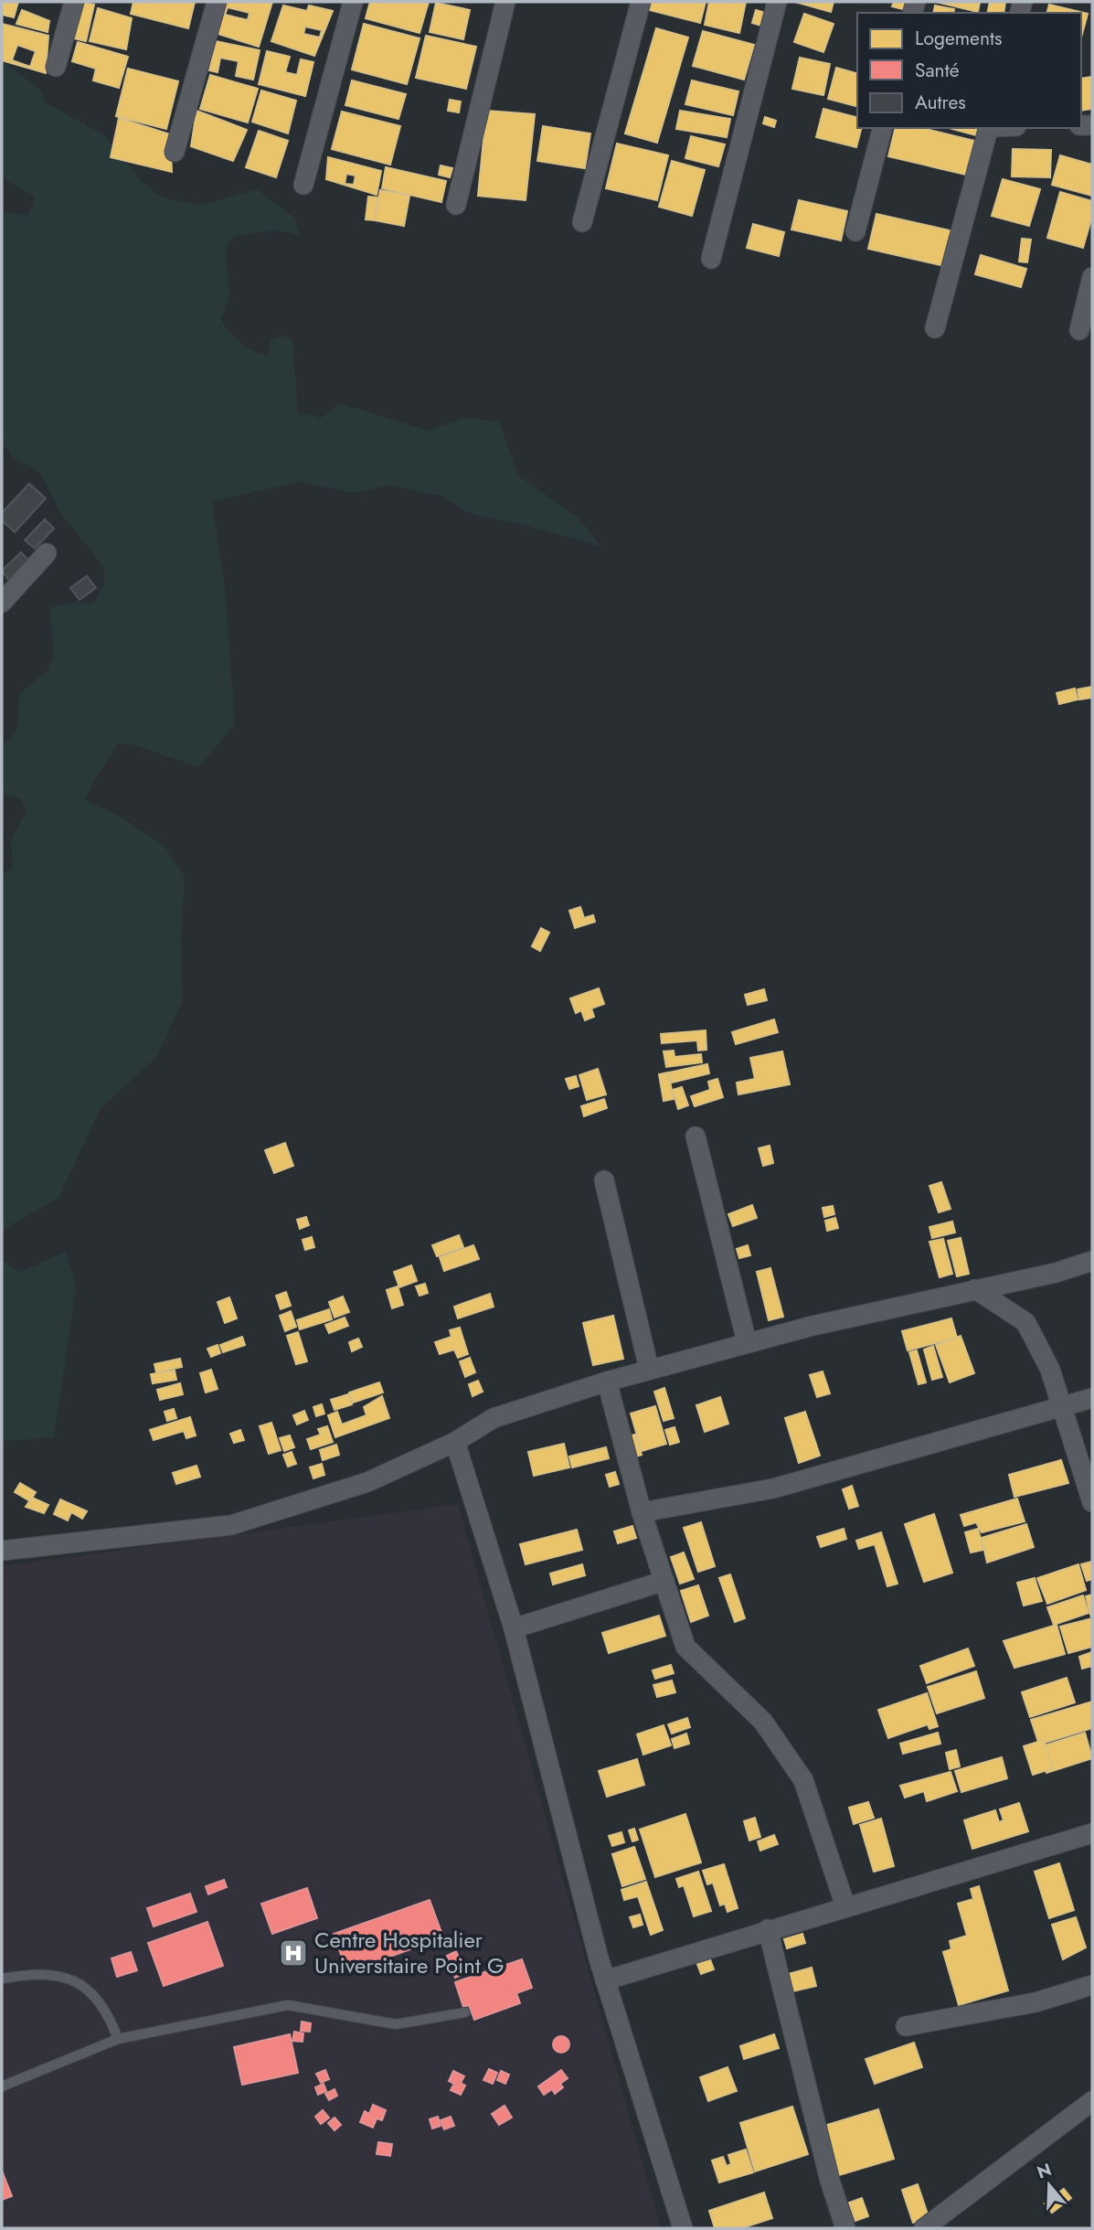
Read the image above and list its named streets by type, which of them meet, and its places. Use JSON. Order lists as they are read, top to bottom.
{
  "places": {
    "hospital": ["Centre Hospitalier Universitaire Point G"]
  },
  "legend": ["Logements", "Santé", "Autres"],
  "north": "top"
}
